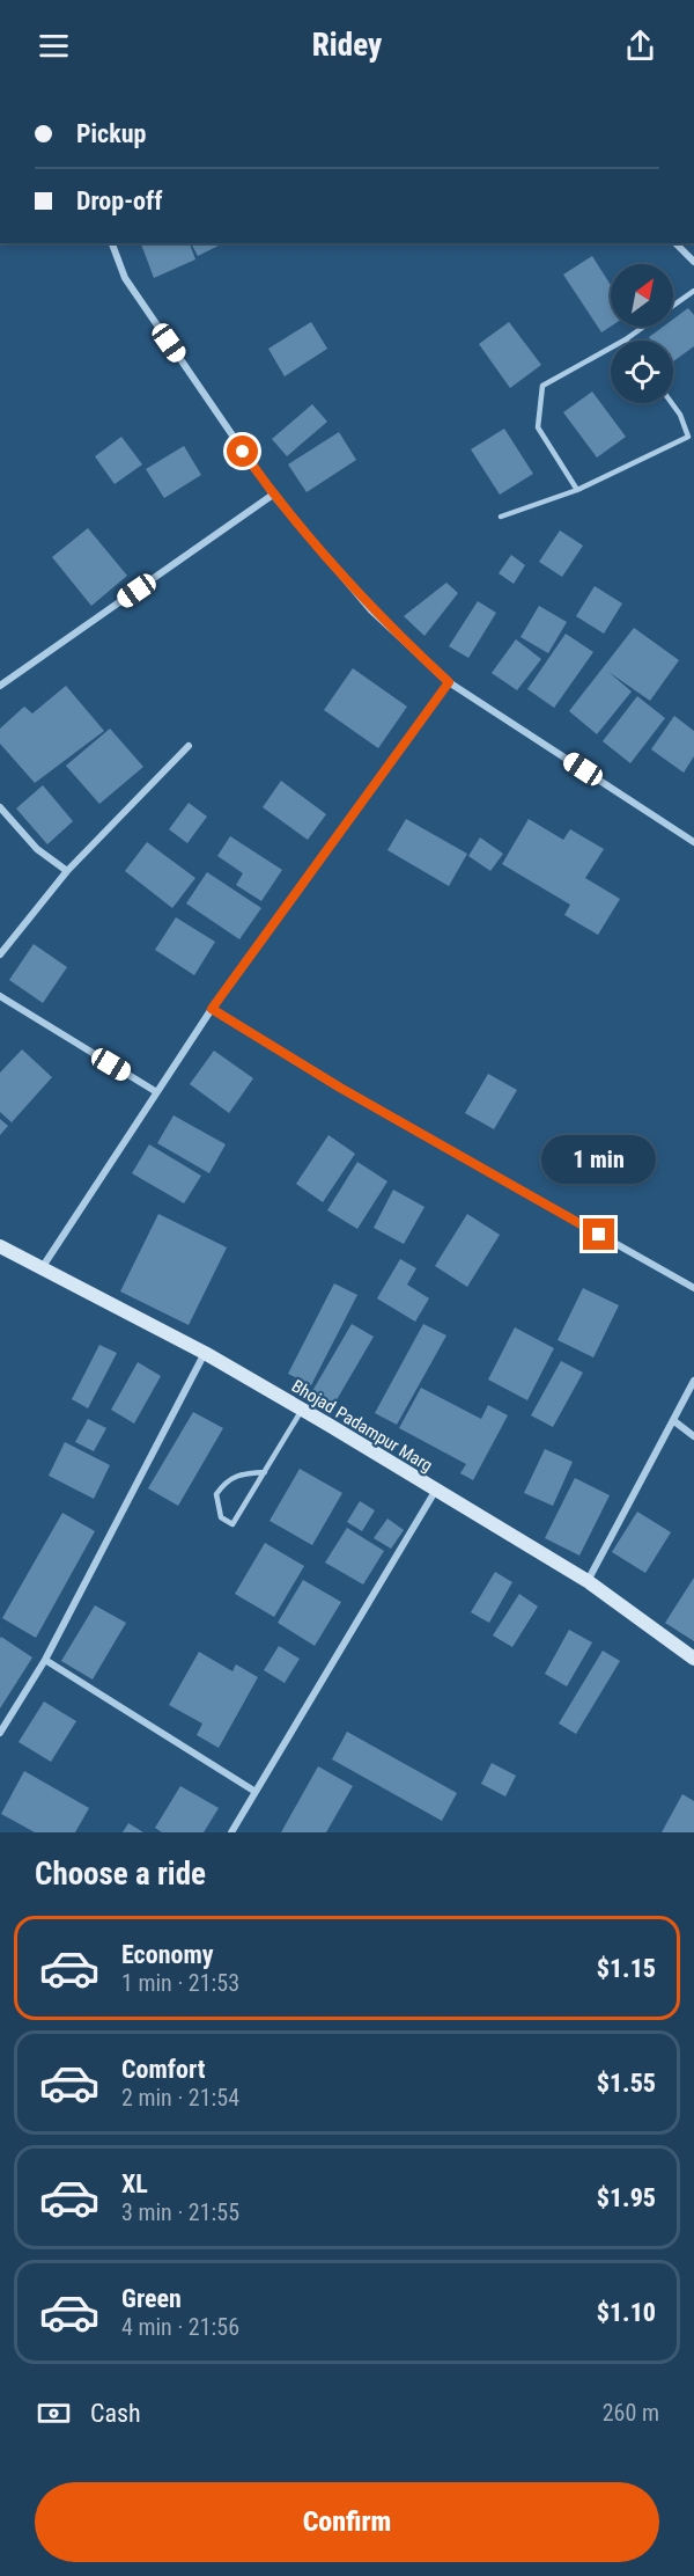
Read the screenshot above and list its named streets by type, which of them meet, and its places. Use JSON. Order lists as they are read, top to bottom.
{
  "streets": {
    "street": ["Bhojad Padampur Marg"]
  },
  "north": "top right",
  "page": {
    "header": "Ridey",
    "banner": ["Pickup", "Drop-off"],
    "bubble": "1 min",
    "heading": "Choose a ride",
    "list": [
      {
        "name": "Economy",
        "note": "1 min · 21:53",
        "value": "$1.15"
      },
      {
        "name": "Comfort",
        "note": "2 min · 21:54",
        "value": "$1.55"
      },
      {
        "name": "XL",
        "note": "3 min · 21:55",
        "value": "$1.95"
      },
      {
        "name": "Green",
        "note": "4 min · 21:56",
        "value": "$1.10"
      }
    ],
    "pay": ["Cash", "260 m"],
    "buttons": "Confirm"
  }
}
